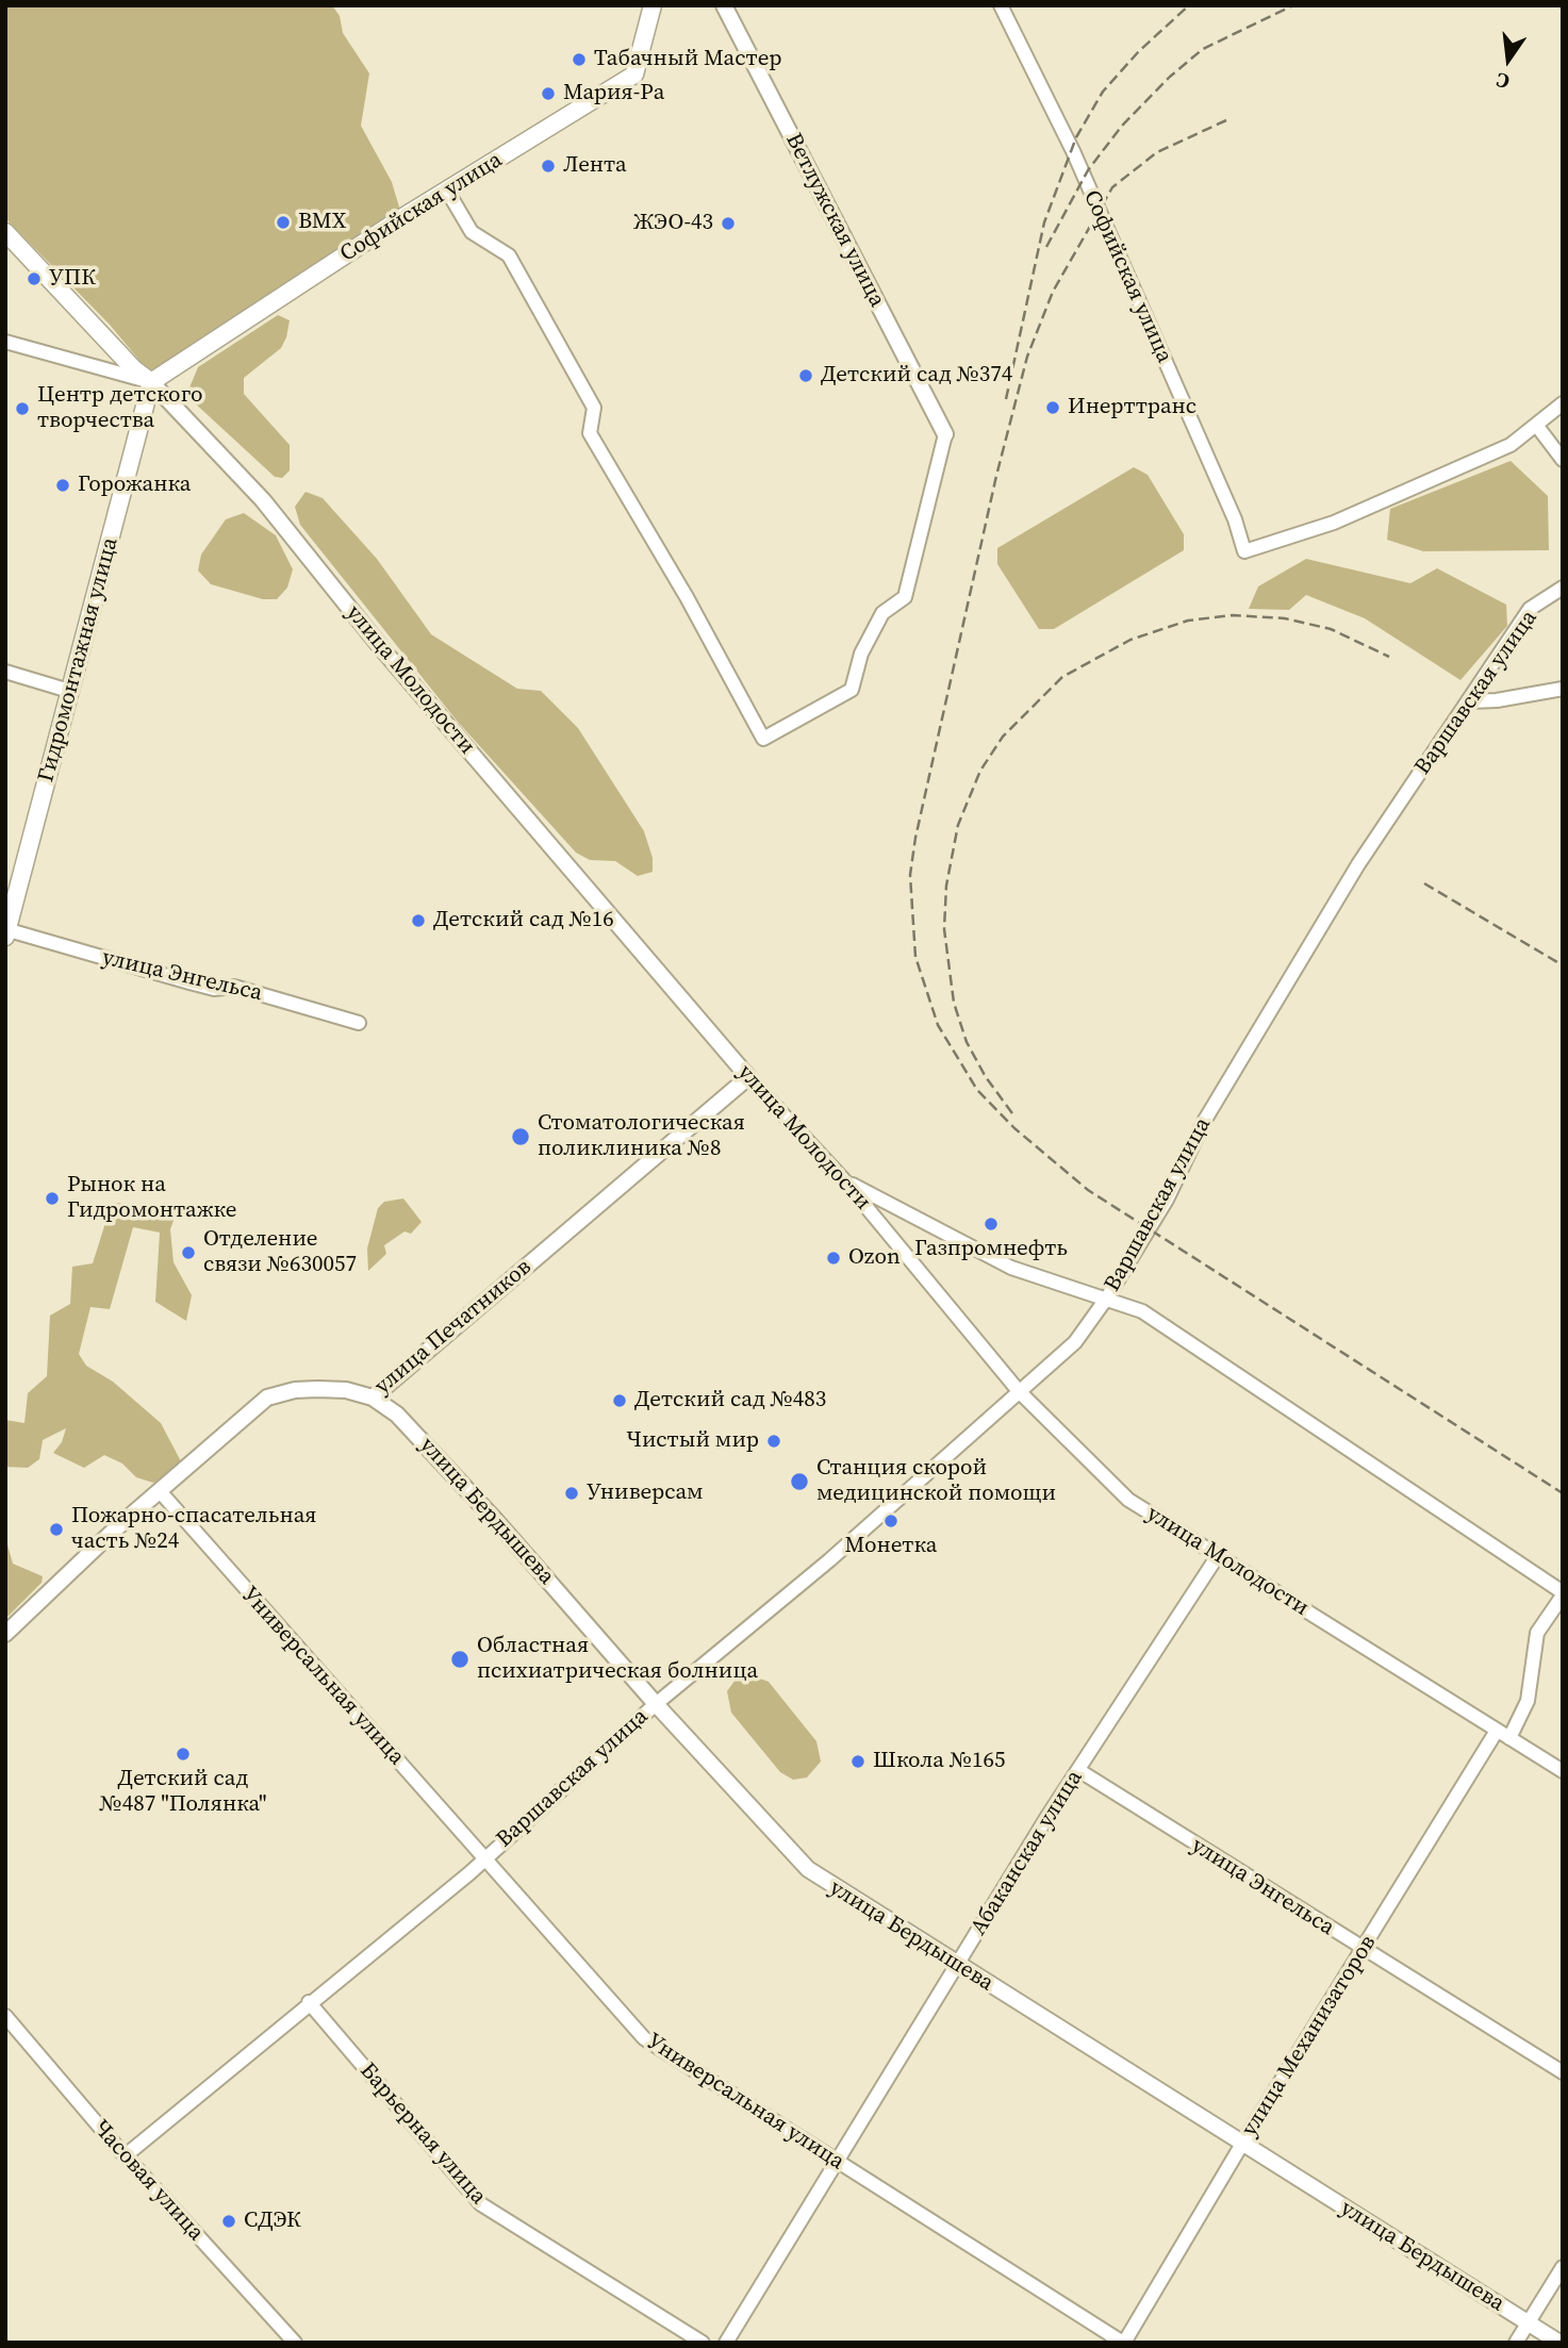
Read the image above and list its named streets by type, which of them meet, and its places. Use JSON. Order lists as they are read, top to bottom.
{
  "streets": {
    "main road": ["Софийская улица", "Гидромонтажная улица"],
    "street": [
      "Ветлужская улица",
      "улица Молодости",
      "Варшавская улица",
      "улица Энгельса",
      "улица Печатников",
      "улица Бердышева",
      "Универсальная улица",
      "Абаканская улица",
      "улица Механизаторов",
      "Барьерная улица",
      "Часовая улица"
    ]
  },
  "crossings": [
    ["Софийская улица", "Гидромонтажная улица"],
    ["Софийская улица", "улица Молодости"],
    ["Гидромонтажная улица", "улица Молодости"],
    ["Гидромонтажная улица", "улица Энгельса"],
    ["улица Молодости", "Варшавская улица"],
    ["улица Молодости", "улица Печатников"],
    ["улица Молодости", "Абаканская улица"],
    ["улица Молодости", "улица Механизаторов"],
    ["Варшавская улица", "улица Бердышева"],
    ["Варшавская улица", "Универсальная улица"],
    ["Варшавская улица", "Барьерная улица"],
    ["Варшавская улица", "Часовая улица"],
    ["улица Энгельса", "Абаканская улица"],
    ["улица Энгельса", "улица Механизаторов"],
    ["улица Печатников", "улица Бердышева"],
    ["улица Печатников", "Универсальная улица"],
    ["улица Бердышева", "Абаканская улица"],
    ["улица Бердышева", "улица Механизаторов"],
    ["Универсальная улица", "Абаканская улица"],
    ["Универсальная улица", "улица Механизаторов"]
  ],
  "places": [
    "Табачный Мастер",
    "Мария-Ра",
    "Лента",
    "BMX",
    "ЖЭО-43",
    "УПК",
    "Детский сад №374",
    "Инерттранс",
    "Центр детского творчества",
    "Горожанка",
    "Детский сад №16",
    "Стоматологическая поликлиника №8",
    "Рынок на Гидромонтажке",
    "Газпромнефть",
    "Отделение связи №630057",
    "Ozon",
    "Детский сад №483",
    "Чистый мир",
    "Станция скорой медицинской помощи",
    "Универсам",
    "Монетка",
    "Пожарно-спасательная часть №24",
    "Областная психиатрическая болница",
    "Детский сад №487 \"Полянка\"",
    "Школа №165",
    "СДЭК"
  ],
  "north": "bottom"
}
